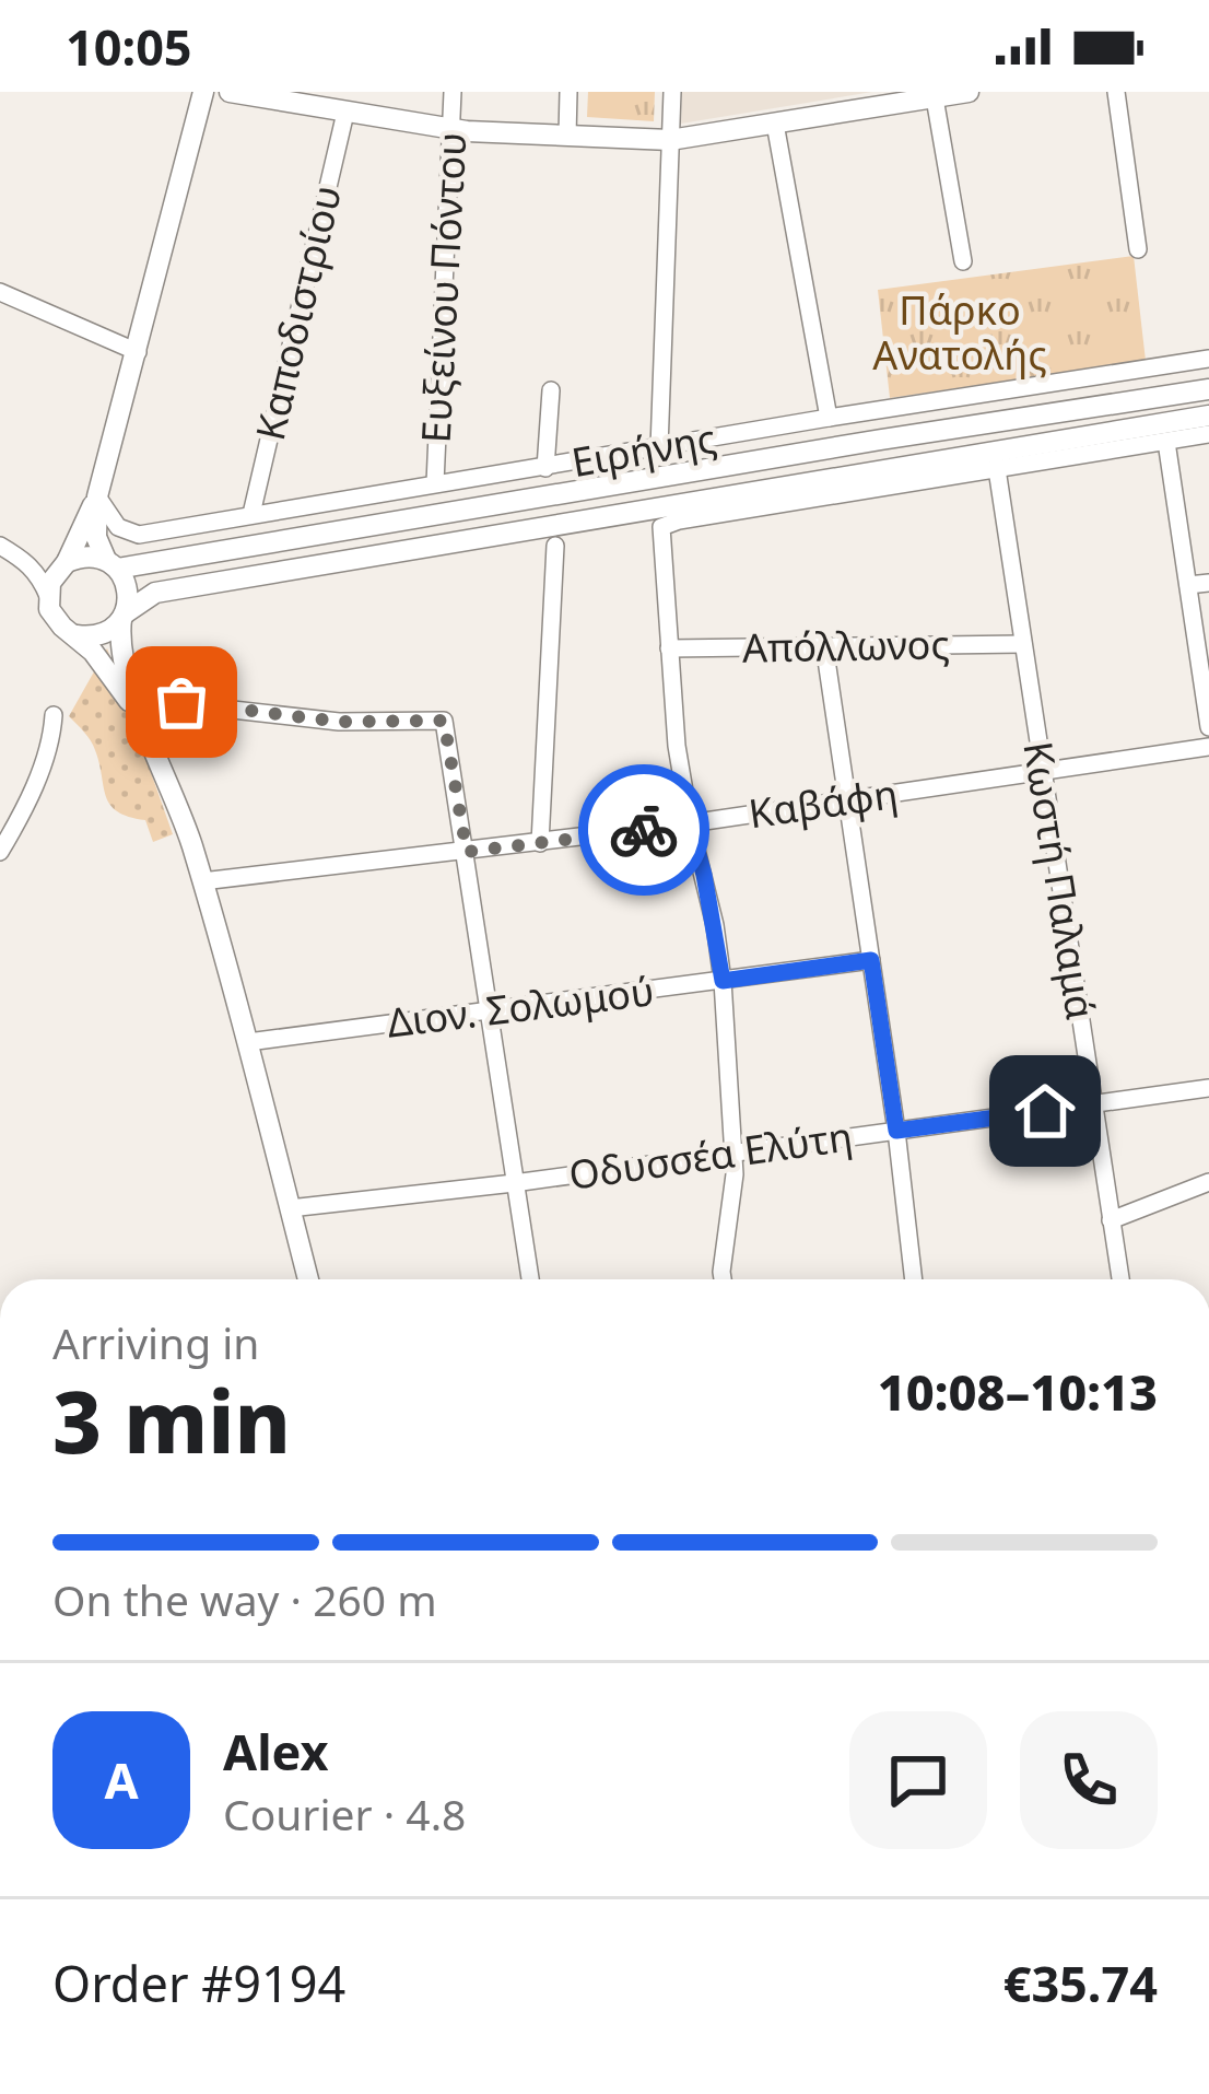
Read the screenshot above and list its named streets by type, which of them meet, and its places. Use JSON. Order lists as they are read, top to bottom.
{
  "streets": {
    "street": [
      "Ευξείνου Πόντου",
      "Καποδιστρίου",
      "Ειρήνης",
      "Απόλλωνος",
      "Καβάφη",
      "Κωστή Παλαμά",
      "Διον. Σολωμού",
      "Οδυσσέα Ελύτη"
    ]
  },
  "crossings": [
    ["Ευξείνου Πόντου", "Ειρήνης"],
    ["Καποδιστρίου", "Ειρήνης"],
    ["Απόλλωνος", "Κωστή Παλαμά"],
    ["Καβάφη", "Κωστή Παλαμά"],
    ["Κωστή Παλαμά", "Οδυσσέα Ελύτη"]
  ],
  "parks": ["Πάρκο Ανατολής"],
  "page": {
    "status": "10:05",
    "heading": ["3 min", "Arriving in", "10:08–10:13"],
    "panel": [
      "Alex",
      "Courier · 4.8",
      "Order #9194",
      "€35.74"
    ],
    "bar": "On the way · 260 m",
    "round": "A"
  }
}
